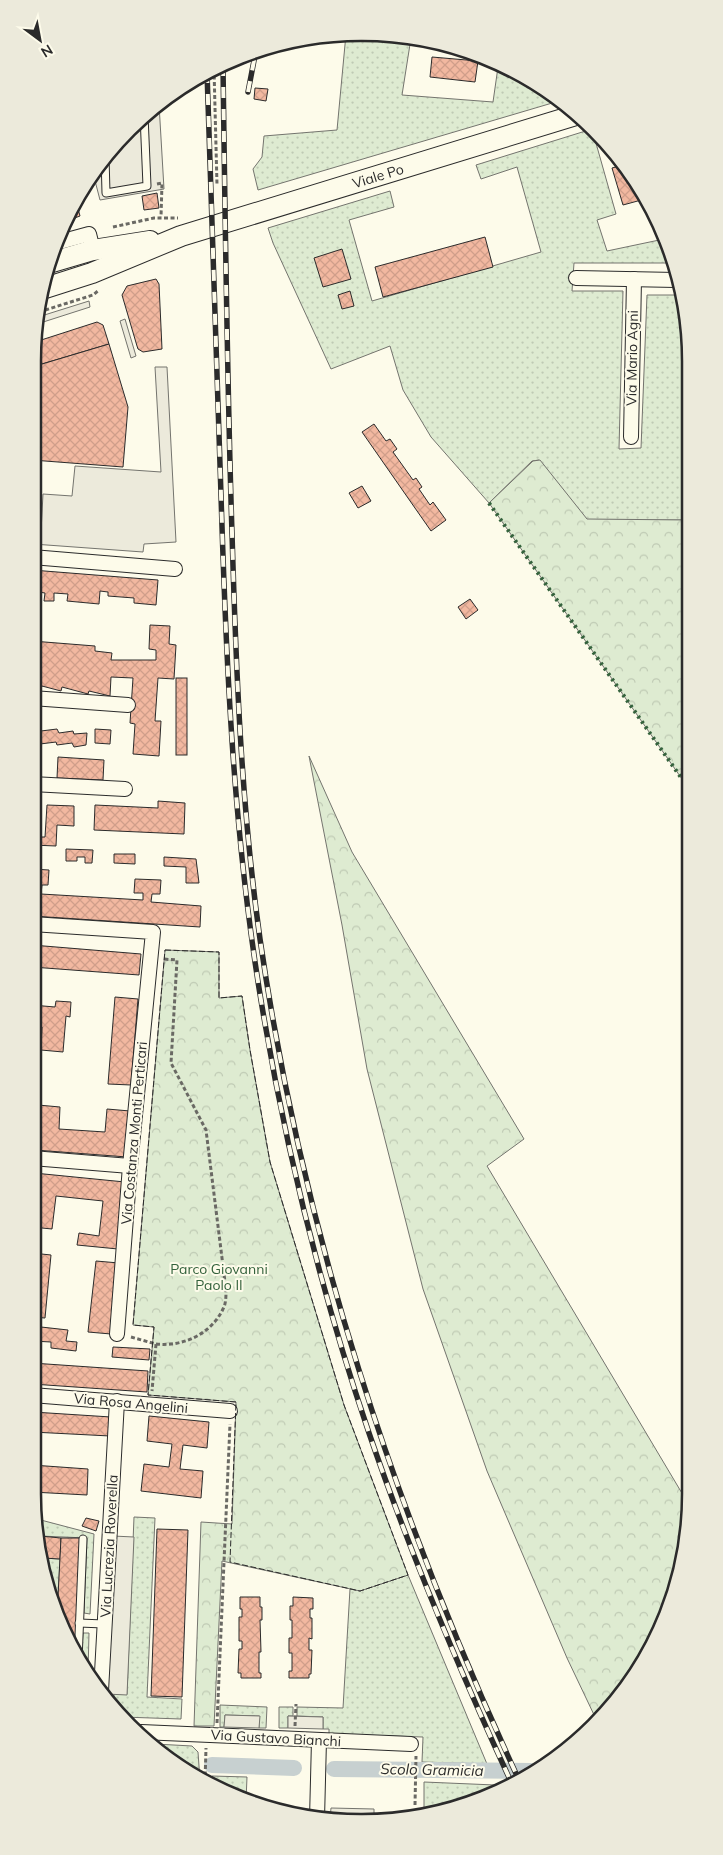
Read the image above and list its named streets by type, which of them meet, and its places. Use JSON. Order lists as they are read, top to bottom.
{
  "streets": {
    "main road": ["Viale Po"],
    "street": [
      "Via Mario Agni",
      "Via Costanza Monti Perticari",
      "Via Rosa Angelini",
      "Via Lucrezia Roverella",
      "Via Gustavo Bianchi"
    ]
  },
  "crossings": [
    ["Via Rosa Angelini", "Via Lucrezia Roverella"]
  ],
  "water": ["Scolo Gramicia"],
  "parks": ["Parco Giovanni Paolo II"],
  "north": "bottom right"
}
